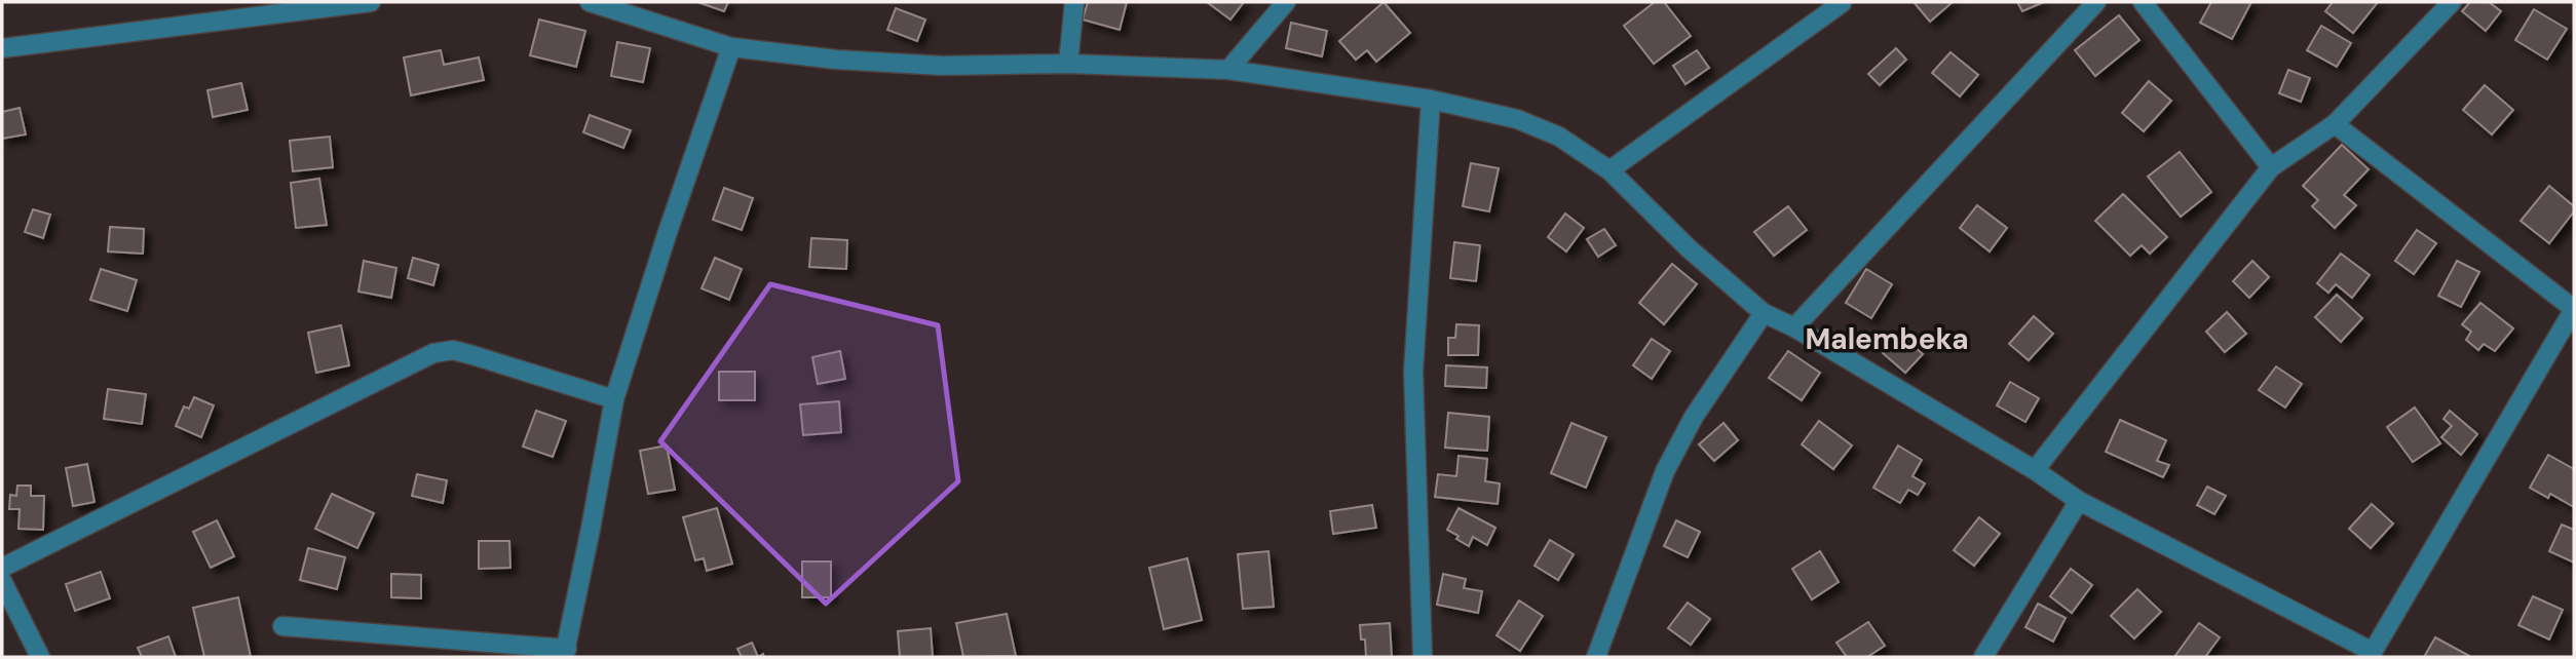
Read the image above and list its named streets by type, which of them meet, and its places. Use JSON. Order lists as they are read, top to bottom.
{
  "districts": ["Malembeka"]
}
